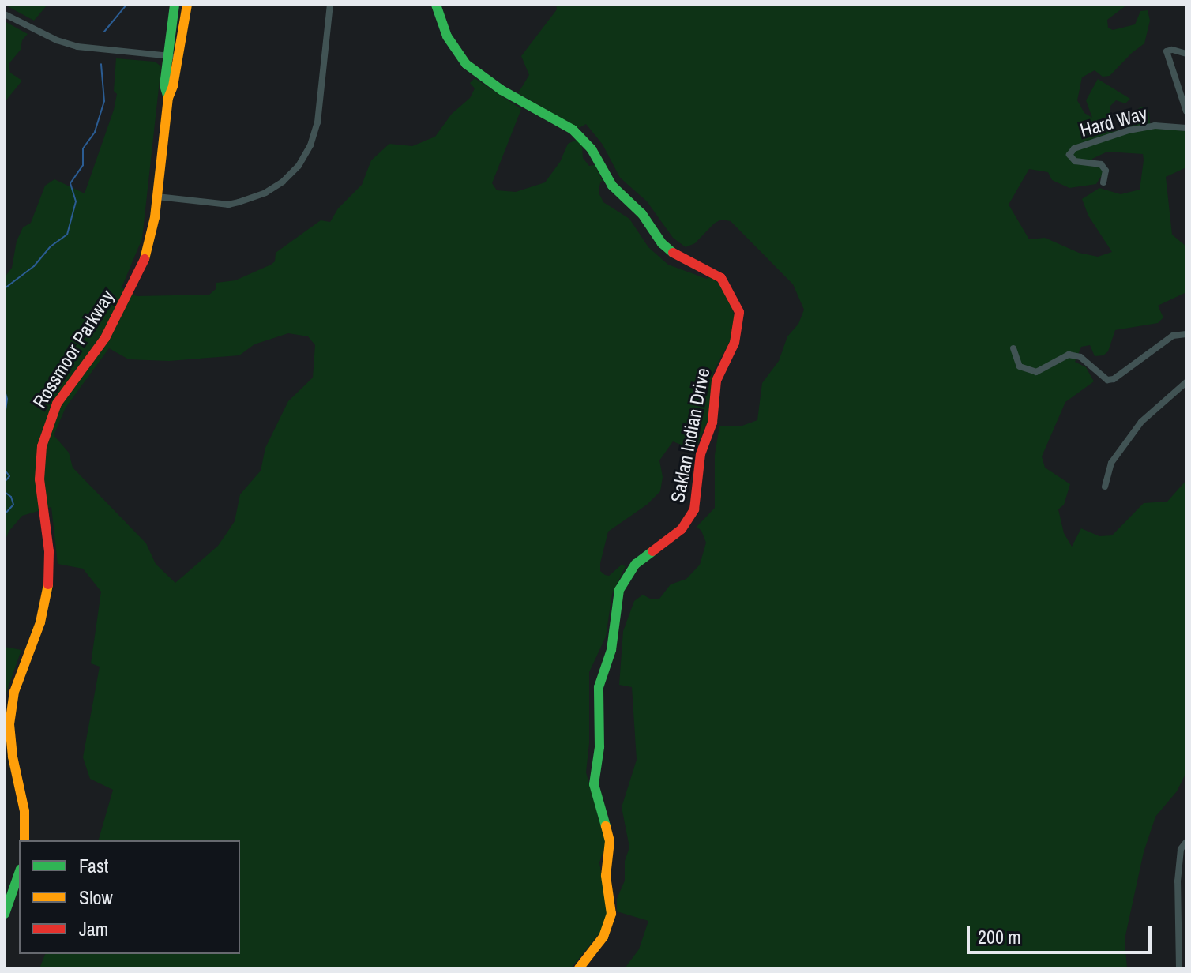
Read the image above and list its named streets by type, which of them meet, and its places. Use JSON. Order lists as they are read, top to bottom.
{
  "streets": {
    "street": ["Hard Way", "Rossmoor Parkway", "Saklan Indian Drive"]
  },
  "legend": ["Fast", "Slow", "Jam"],
  "scale_bar": "200 m"
}
